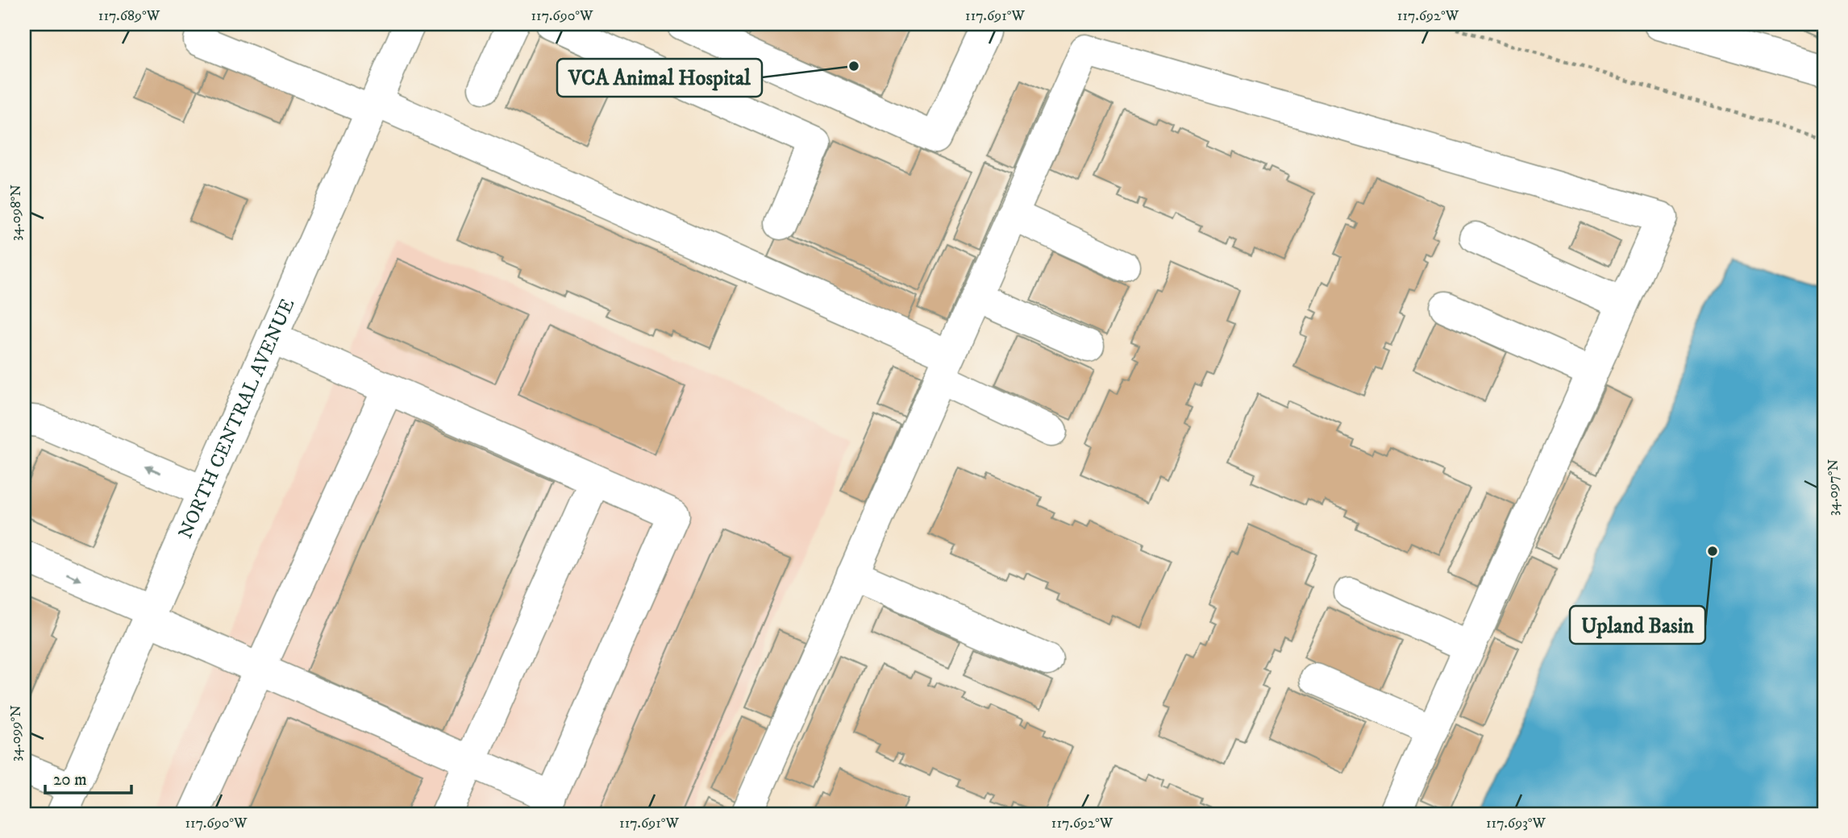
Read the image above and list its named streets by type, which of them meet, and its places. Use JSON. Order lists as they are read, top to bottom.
{
  "streets": {
    "main road": ["NORTH CENTRAL AVENUE"]
  },
  "places": ["VCA Animal Hospital", "Upland Basin"],
  "scale_bar": "20 m",
  "coordinates": [
    "117.689°W",
    "117.690°W",
    "117.691°W",
    "117.692°W",
    "34.098°N",
    "34.097°N",
    "34.099°N",
    "117.693°W"
  ]
}
